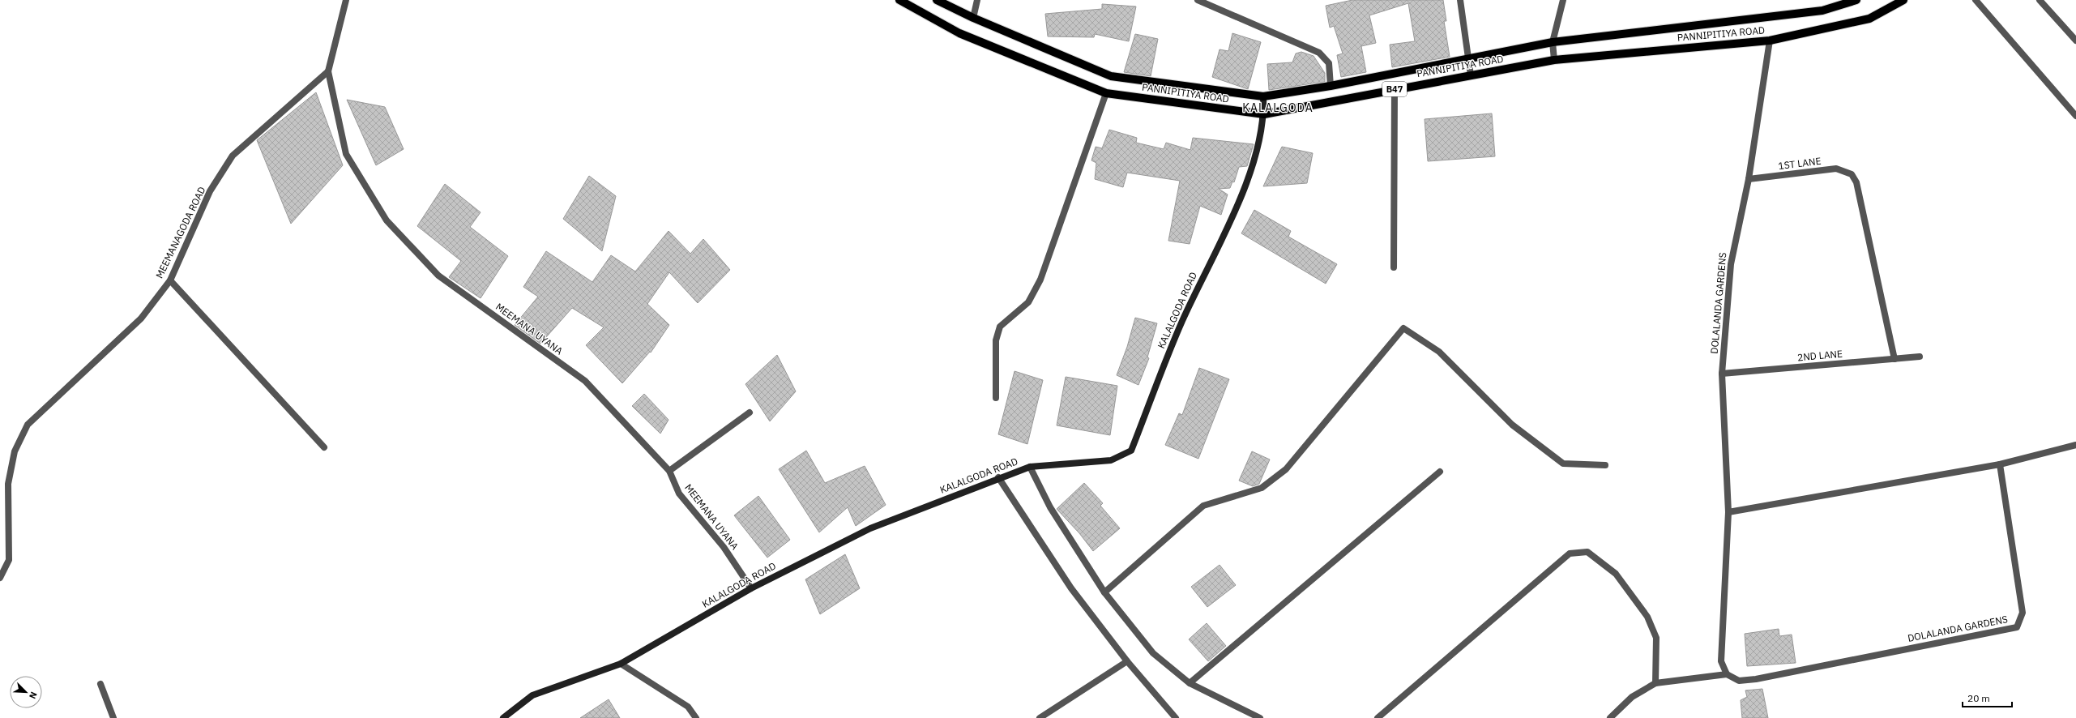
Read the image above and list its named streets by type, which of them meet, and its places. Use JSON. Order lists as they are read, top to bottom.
{
  "streets": {
    "main road": ["PANNIPITIYA ROAD", "B47"],
    "street": [
      "1ST LANE",
      "MEEMANAGODA ROAD",
      "DOLALANDA GARDENS",
      "KALALGODA ROAD",
      "MEEMANA UYANA",
      "2ND LANE"
    ]
  },
  "crossings": [
    ["PANNIPITIYA ROAD", "DOLALANDA GARDENS"],
    ["PANNIPITIYA ROAD", "KALALGODA ROAD"],
    ["1ST LANE", "DOLALANDA GARDENS"],
    ["1ST LANE", "2ND LANE"],
    ["MEEMANAGODA ROAD", "MEEMANA UYANA"],
    ["DOLALANDA GARDENS", "2ND LANE"],
    ["KALALGODA ROAD", "MEEMANA UYANA"]
  ],
  "districts": ["KALALGODA"],
  "scale_bar": "20 m",
  "north": "bottom right"
}
